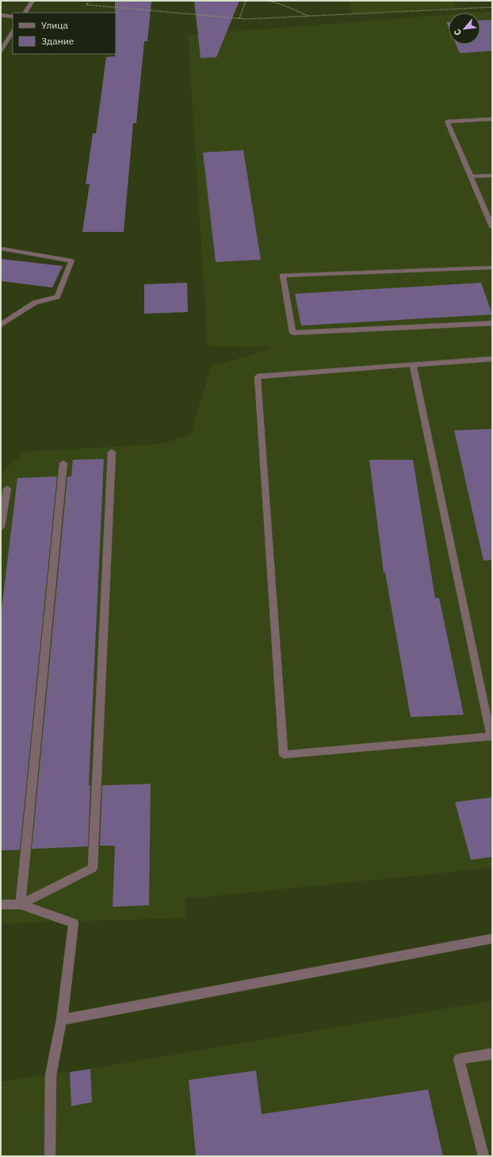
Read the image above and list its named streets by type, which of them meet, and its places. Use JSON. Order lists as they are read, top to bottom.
{
  "legend": ["Улица", "Здание"],
  "north": "bottom left"
}
